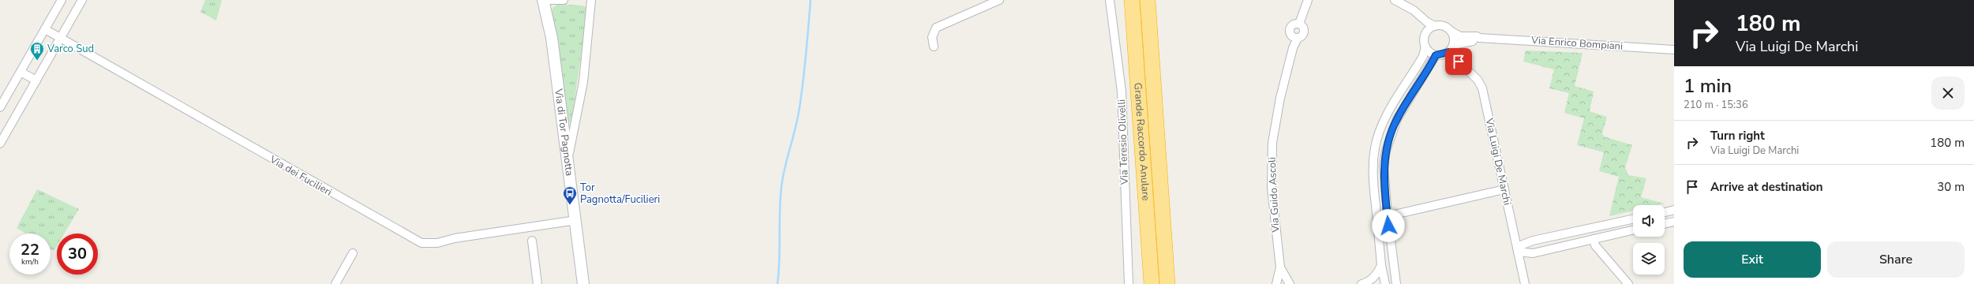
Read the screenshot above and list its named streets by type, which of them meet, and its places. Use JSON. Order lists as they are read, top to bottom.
{
  "streets": {
    "highway": ["Grande Raccordo Anulare"],
    "street": [
      "Via Enrico Bompiani",
      "Via di Tor Pagnotta",
      "Via Teresio Olivelli",
      "Via Luigi De Marchi",
      "Via dei Fucilieri",
      "Via Guido Ascoli"
    ]
  },
  "crossings": [
    ["Via Enrico Bompiani", "Via Luigi De Marchi"],
    ["Via di Tor Pagnotta", "Via dei Fucilieri"]
  ],
  "places": {
    "building": ["Varco Sud"],
    "bus stop": ["Tor Pagnotta/Fucilieri"]
  },
  "page": {
    "turn": ["180 m", "Via Luigi De Marchi"],
    "heading": ["1 min", "210 m · 15:36"],
    "list": [
      {
        "name": "Turn right",
        "note": "Via Luigi De Marchi",
        "value": "180 m"
      },
      {
        "name": "Arrive at destination",
        "value": "30 m"
      }
    ],
    "speed": "22 km/h",
    "limit": "30",
    "buttons": ["Exit", "Share"]
  }
}
